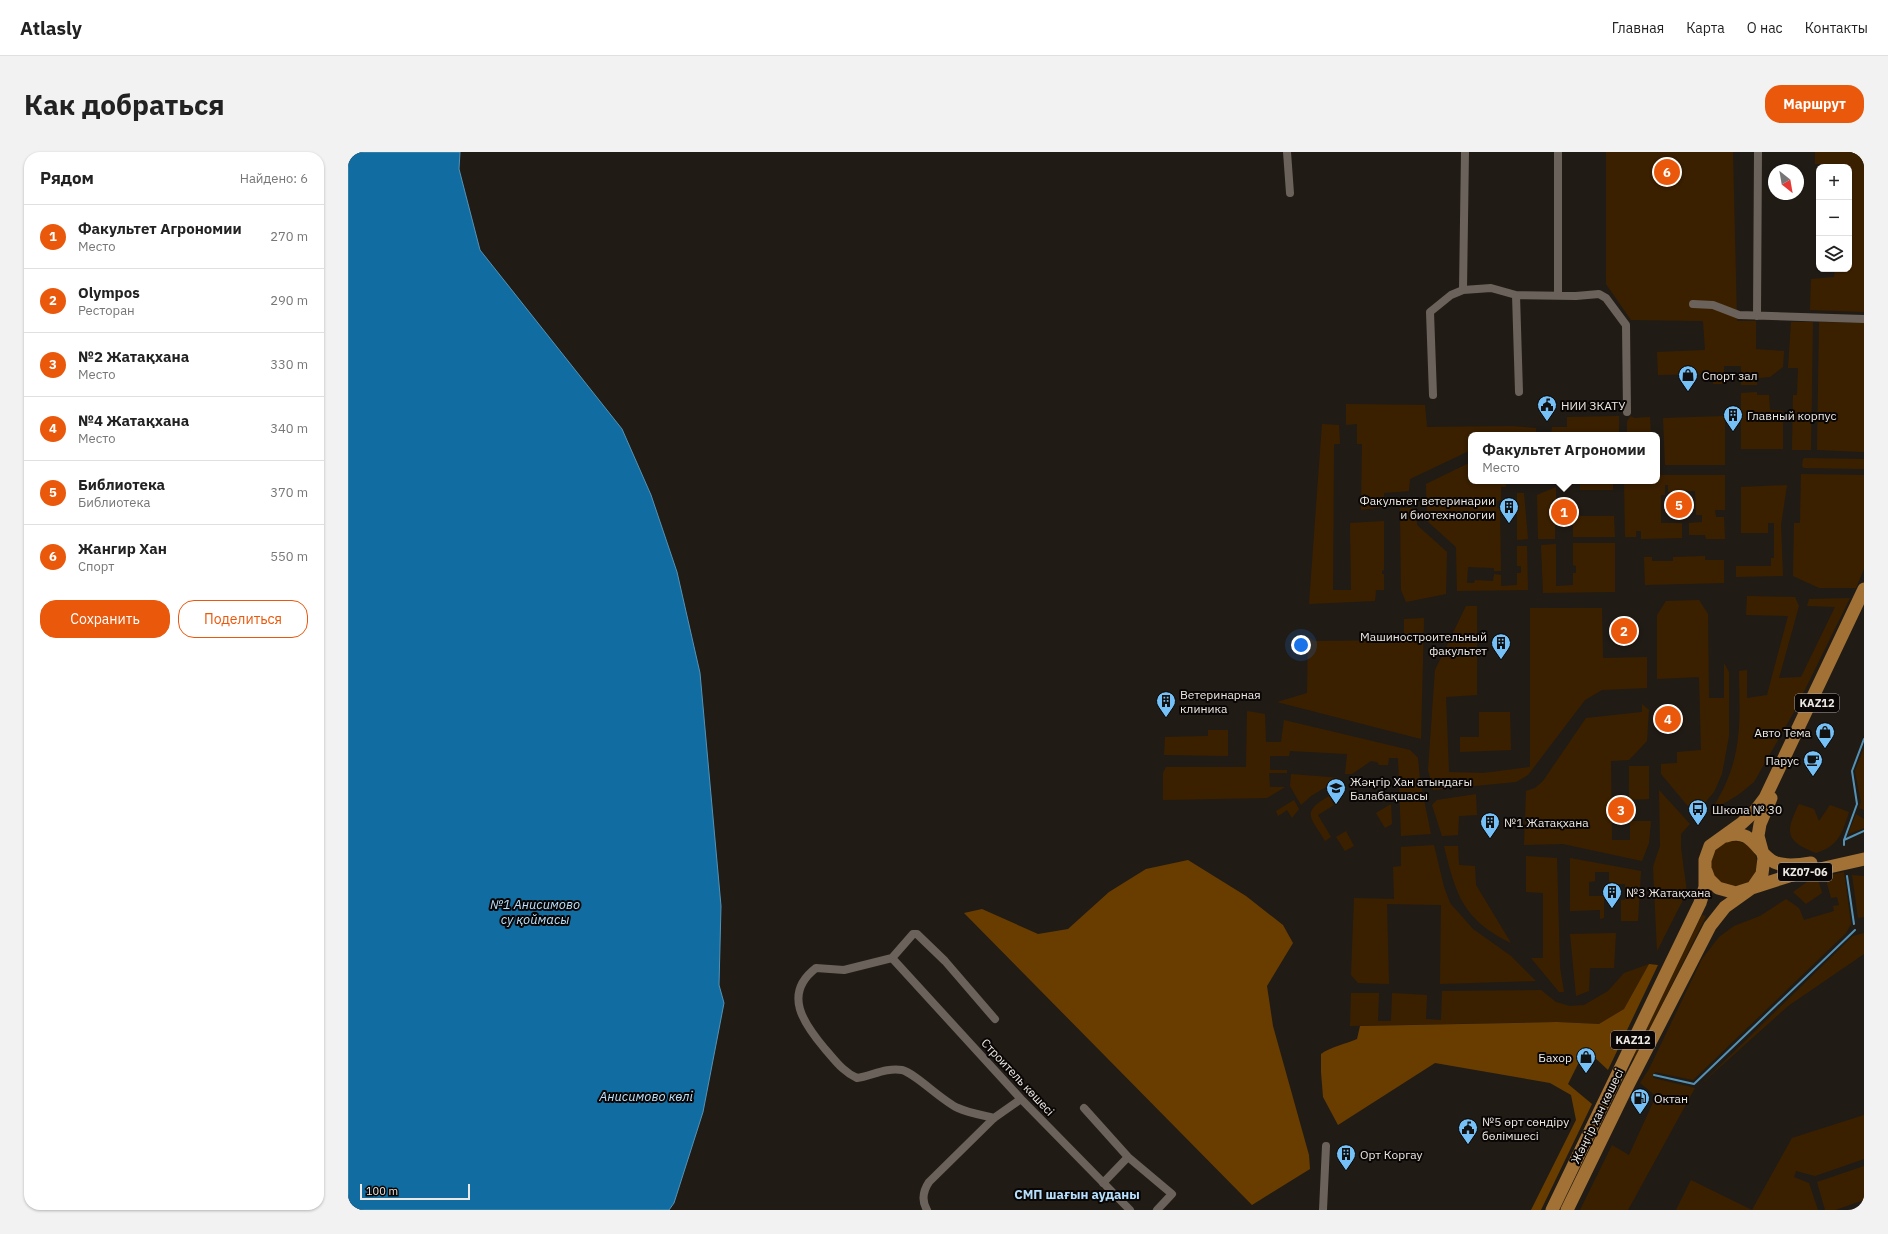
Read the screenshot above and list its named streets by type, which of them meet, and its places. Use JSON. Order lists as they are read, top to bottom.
{
  "streets": {
    "main road": ["KAZ12", "KZ07-06", "Жәңгір хан көшесі"],
    "street": ["Строитель көшесі"]
  },
  "crossings": [
    ["KZ07-06", "Жәңгір хан көшесі"]
  ],
  "districts": ["СМП шағын ауданы"],
  "water": ["№1 Анисимово су қоймасы", "Анисимово көлі"],
  "places": {
    "shop": ["Спорт зал", "Авто Тема", "Бахор"],
    "public building": ["НИИ ЗКАТУ", "№5 өрт сөндіру бөлімшесі"],
    "building": [
      "Главный корпус",
      "Факультет ветеринарии и биотехнологии",
      "Машиностроительный факультет",
      "Ветеринарная клиника",
      "№1 Жатақхана",
      "№3 Жатақхана",
      "Орт Коргау"
    ],
    "cafe": ["Парус"],
    "school or university": ["Жәңгір Хан атындағы Балабақшасы"],
    "bus stop": ["Школа № 30"],
    "fuel station": ["Октан"]
  },
  "scale_bar": "100 m",
  "north": "bottom right",
  "page": {
    "header": "Atlasly",
    "nav": [
      "Главная",
      "Карта",
      "О нас",
      "Контакты"
    ],
    "buttons": [
      "Маршрут",
      ["Сохранить", "Поделиться"]
    ],
    "title": "Как добраться",
    "heading": ["Рядом", "Найдено: 6"],
    "pins": [
      "6",
      "5",
      "1",
      "2",
      "4",
      "3"
    ],
    "map_buttons": ["+", "−"],
    "list": [
      {
        "mark": "1",
        "name": "Факультет Агрономии",
        "note": "Место",
        "value": "270 m"
      },
      {
        "mark": "2",
        "name": "Olympos",
        "note": "Ресторан",
        "value": "290 m"
      },
      {
        "mark": "3",
        "name": "№2 Жатақхана",
        "note": "Место",
        "value": "330 m"
      },
      {
        "mark": "4",
        "name": "№4 Жатақхана",
        "note": "Место",
        "value": "340 m"
      },
      {
        "mark": "5",
        "name": "Библиотека",
        "note": "Библиотека",
        "value": "370 m"
      },
      {
        "mark": "6",
        "name": "Жангир Хан",
        "note": "Спорт",
        "value": "550 m"
      }
    ],
    "popup": ["Факультет Агрономии", "Место"],
    "scale": "100 m"
  }
}
